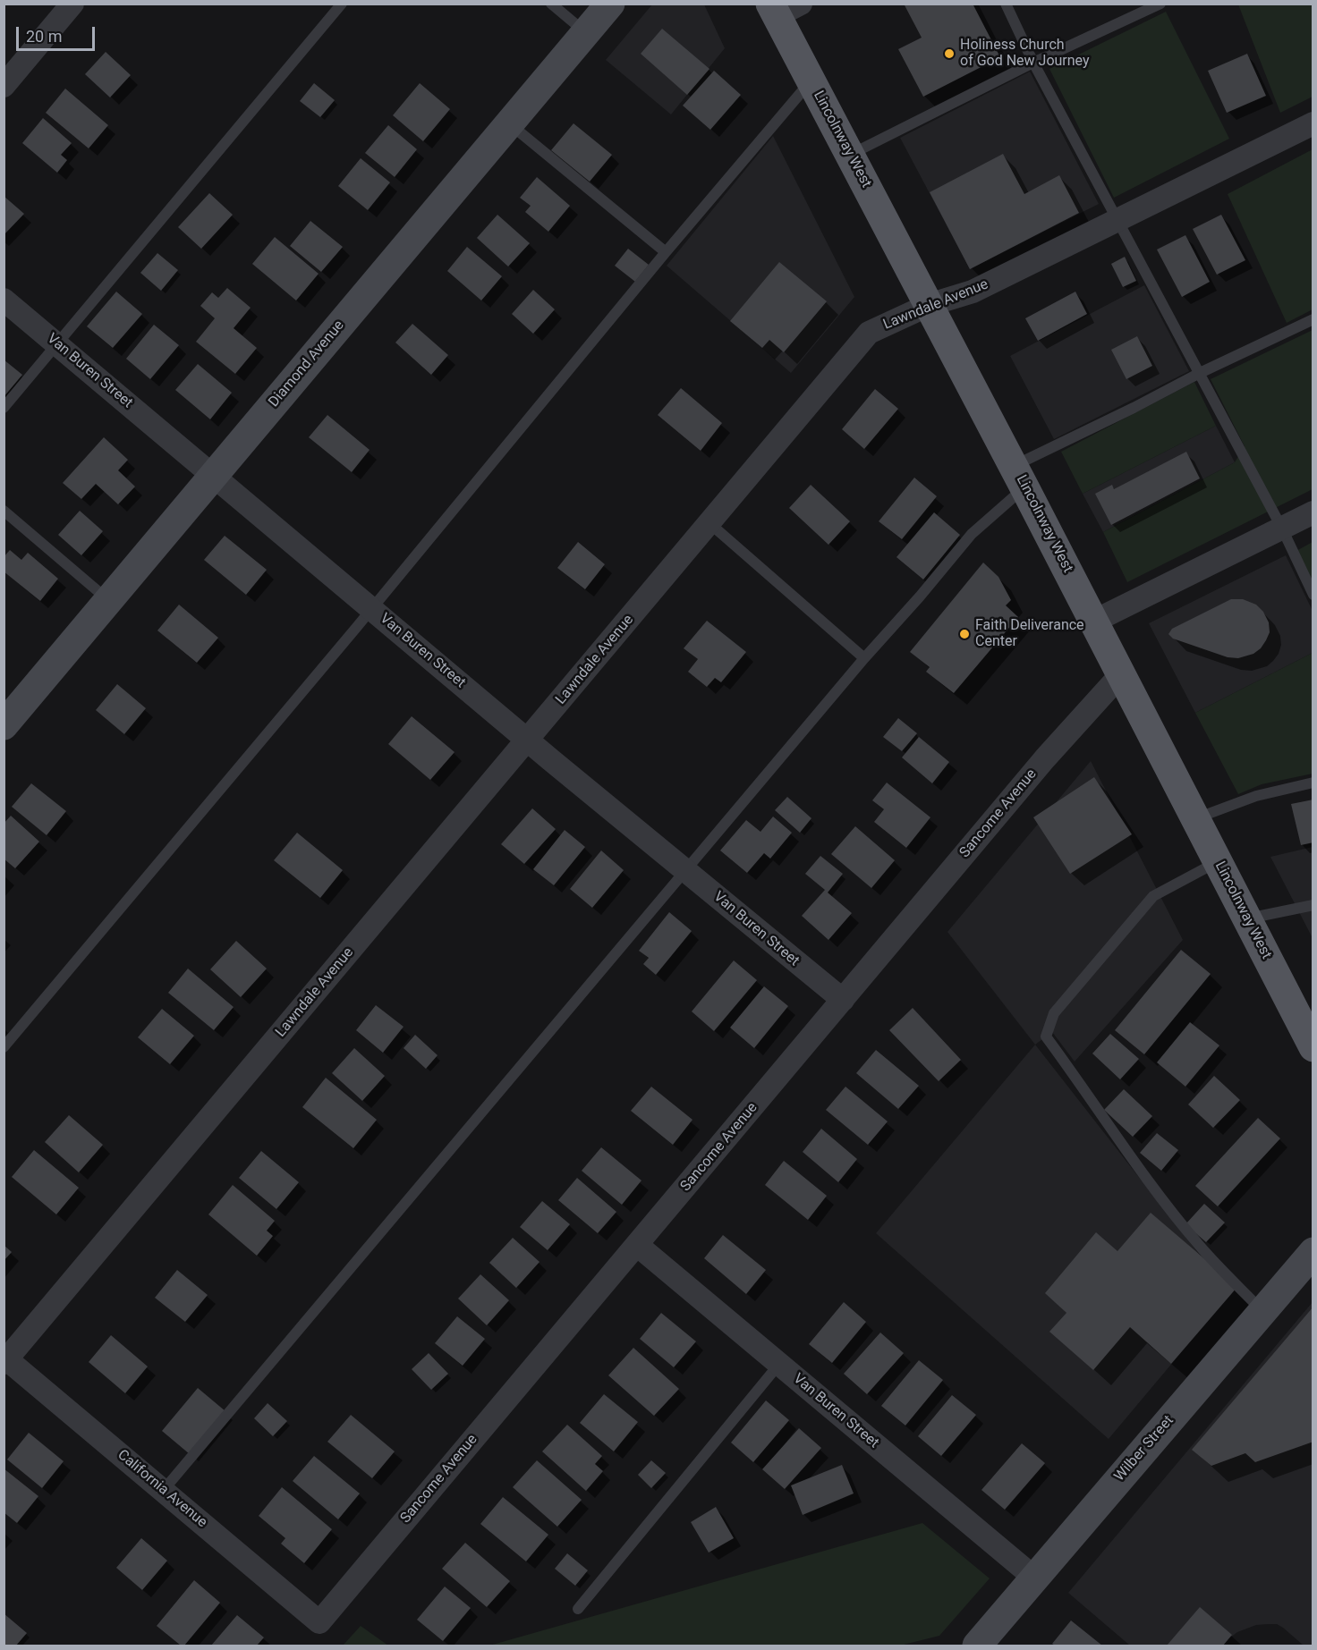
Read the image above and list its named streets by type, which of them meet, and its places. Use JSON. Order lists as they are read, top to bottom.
{
  "streets": {
    "main road": ["Lincolnway West"],
    "street": [
      "Lawndale Avenue",
      "Diamond Avenue",
      "Van Buren Street",
      "Sancome Avenue",
      "Wilber Street",
      "California Avenue"
    ]
  },
  "crossings": [
    ["Lincolnway West", "Lawndale Avenue"],
    ["Lincolnway West", "Sancome Avenue"],
    ["Lawndale Avenue", "Van Buren Street"],
    ["Lawndale Avenue", "California Avenue"],
    ["Diamond Avenue", "Van Buren Street"],
    ["Van Buren Street", "Sancome Avenue"],
    ["Van Buren Street", "Wilber Street"],
    ["Sancome Avenue", "California Avenue"]
  ],
  "places": ["Holiness Church of God New Journey", "Faith Deliverance Center"],
  "scale_bar": "20 m"
}
